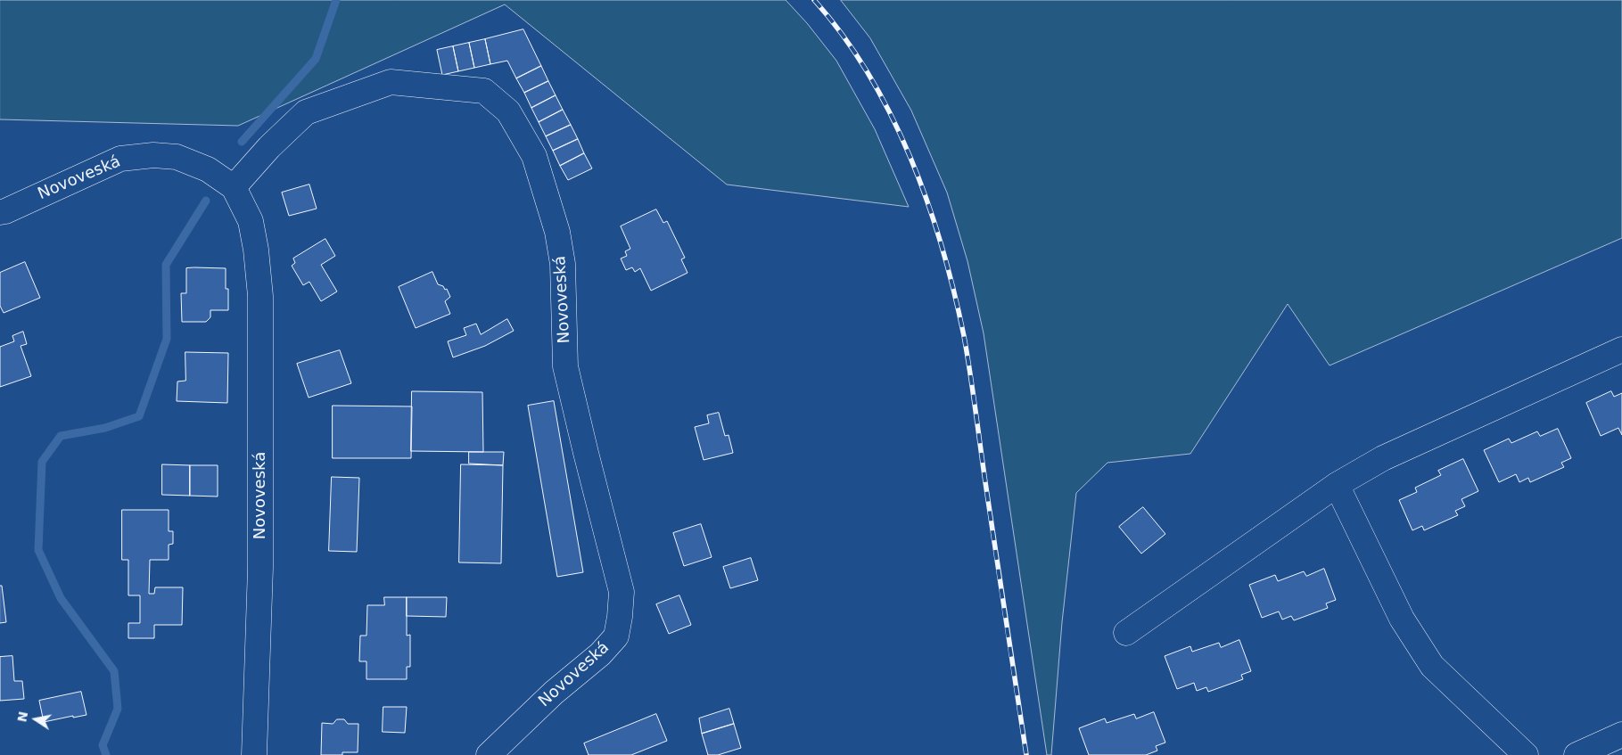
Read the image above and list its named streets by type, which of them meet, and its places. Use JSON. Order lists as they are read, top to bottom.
{
  "streets": {
    "street": ["Novoveská"]
  },
  "north": "left"
}
